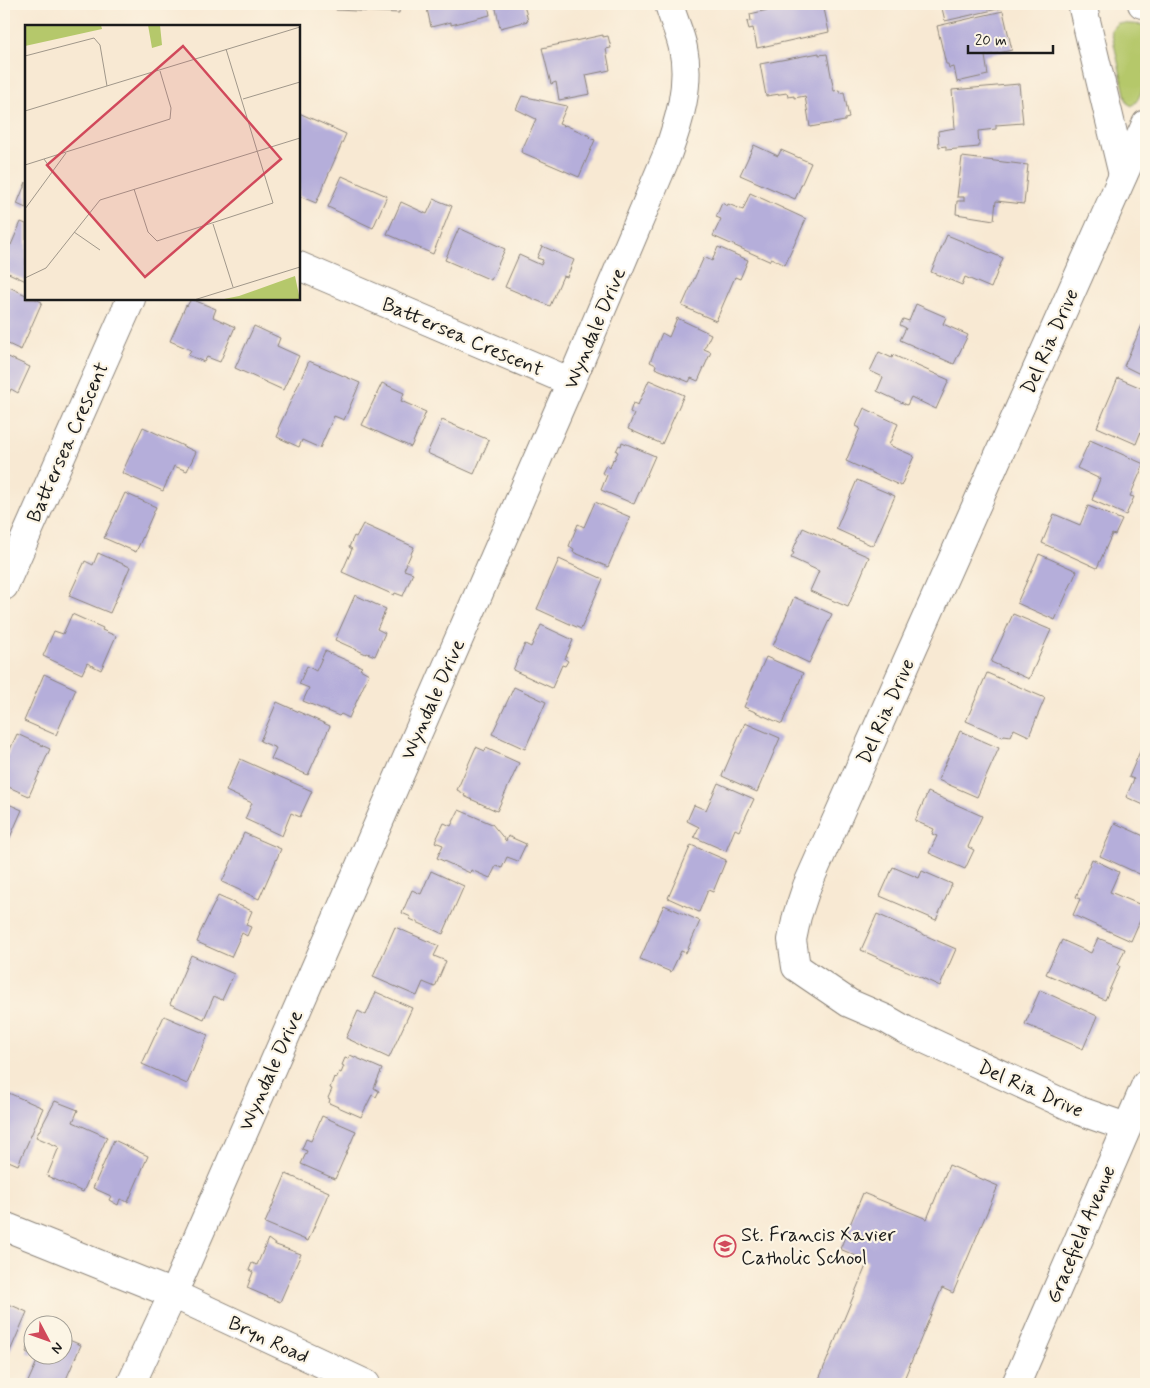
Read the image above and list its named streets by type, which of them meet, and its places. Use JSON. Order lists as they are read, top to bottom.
{
  "streets": {
    "street": [
      "Wyndale Drive",
      "Battersea Crescent",
      "Del Ria Drive",
      "Gracefield Avenue",
      "Bryn Road"
    ]
  },
  "crossings": [
    ["Wyndale Drive", "Battersea Crescent"],
    ["Wyndale Drive", "Bryn Road"],
    ["Del Ria Drive", "Gracefield Avenue"]
  ],
  "places": {
    "school or university": ["St. Francis Xavier Catholic School"]
  },
  "scale_bar": "20 m",
  "north": "bottom right"
}
